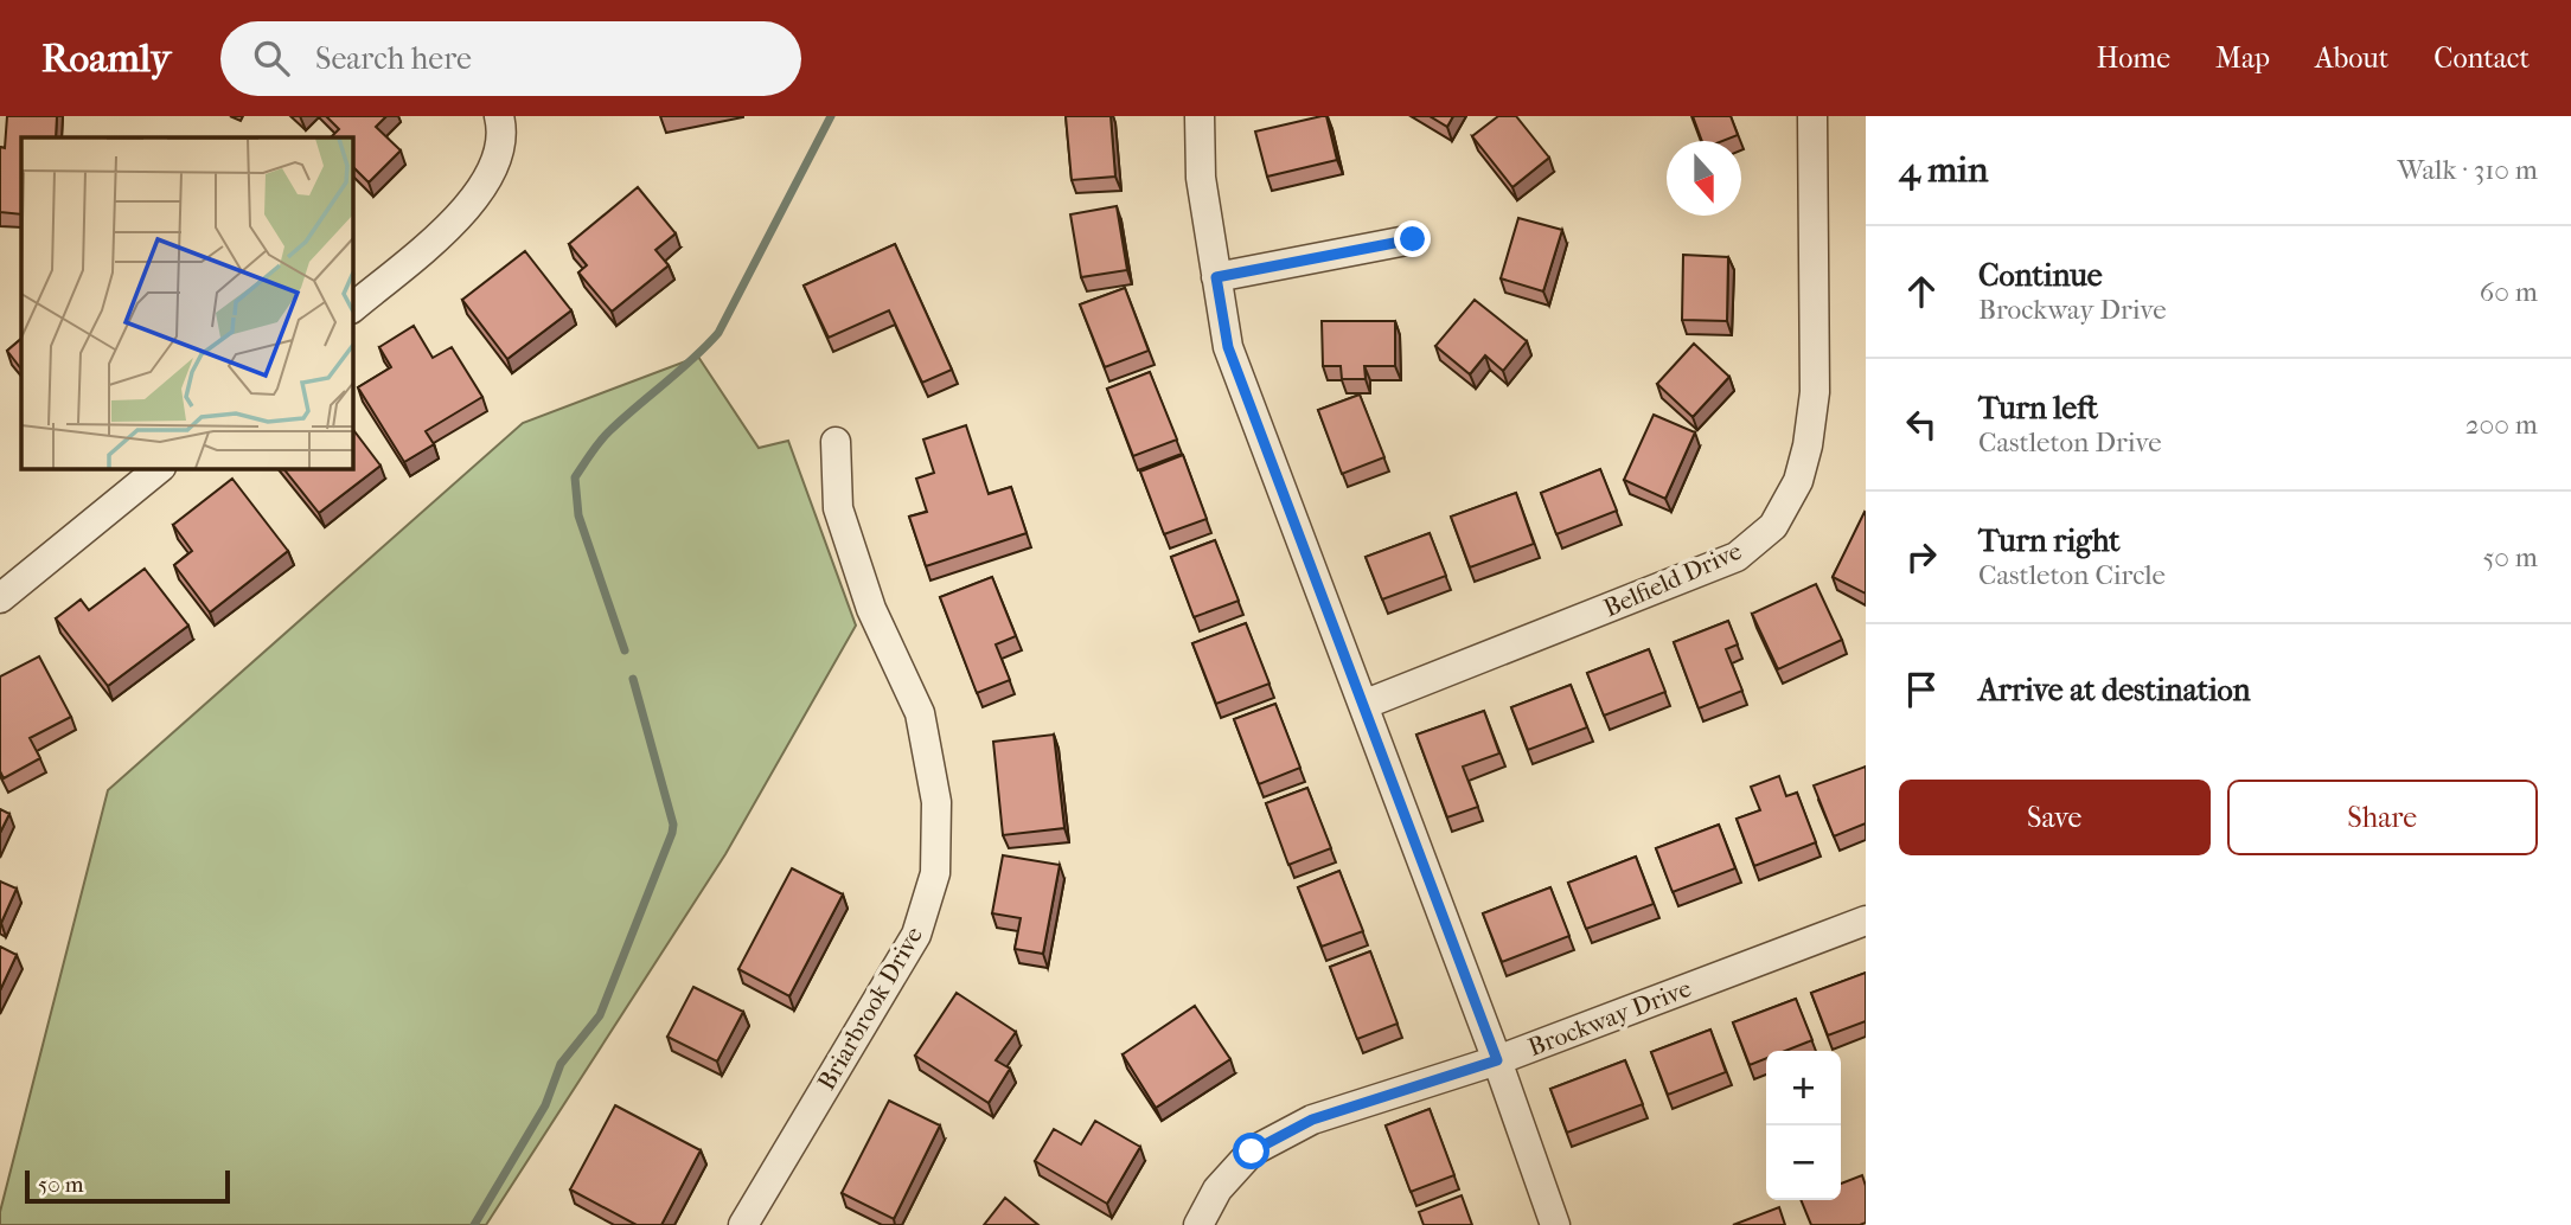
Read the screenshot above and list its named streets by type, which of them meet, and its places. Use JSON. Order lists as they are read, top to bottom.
{
  "streets": {
    "street": ["Belfield Drive", "Briarbrook Drive", "Brockway Drive"]
  },
  "scale_bar": "50 m",
  "north": "bottom",
  "page": {
    "header": "Roamly",
    "search": "Search here",
    "nav": [
      "Home",
      "Map",
      "About",
      "Contact"
    ],
    "heading": ["4 min", "Walk · 310 m"],
    "list": [
      ["Continue", "Brockway Drive", "60 m"],
      ["Turn left", "Castleton Drive", "200 m"],
      ["Turn right", "Castleton Circle", "50 m"],
      "Arrive at destination"
    ],
    "buttons": ["Save", "Share"],
    "map_buttons": ["+", "−"],
    "scale": "50 m"
  }
}
